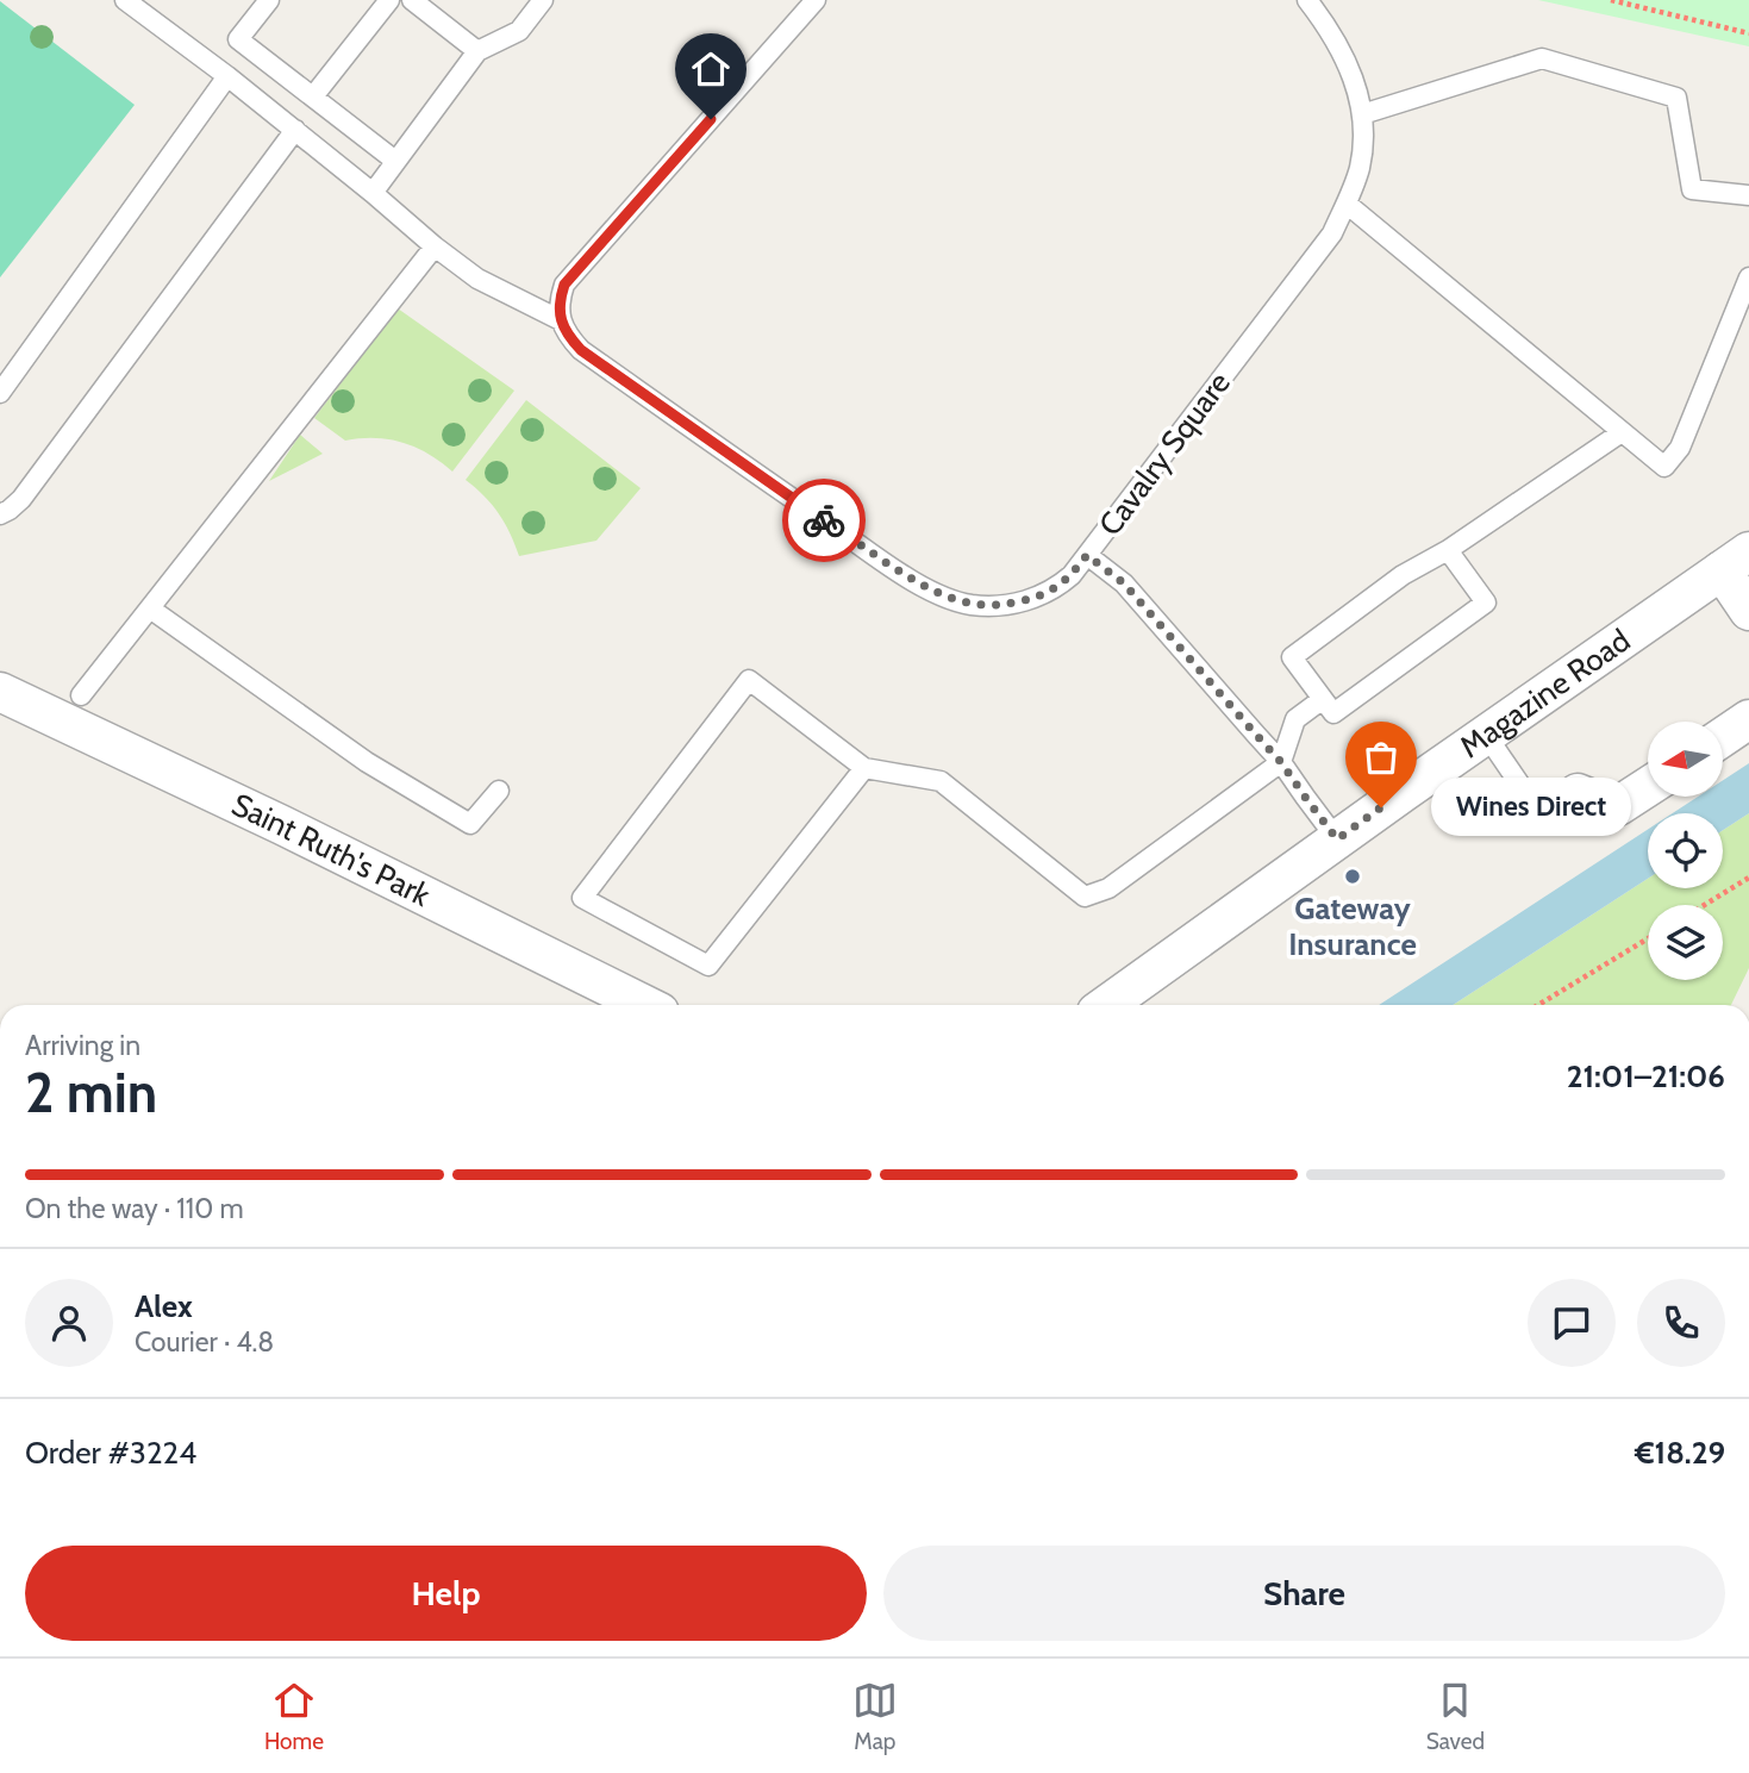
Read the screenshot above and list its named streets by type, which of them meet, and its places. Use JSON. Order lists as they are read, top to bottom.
{
  "streets": {
    "street": ["Magazine Road", "Saint Ruth's Park"],
    "lane": ["Cavalry Square"]
  },
  "places": ["Wines Direct", "Gateway Insurance"],
  "north": "left",
  "page": {
    "bubble": "Wines Direct",
    "heading": ["2 min", "Arriving in", "21:01–21:06"],
    "panel": [
      "Alex",
      "Courier · 4.8",
      "Order #3224",
      "€18.29"
    ],
    "bar": "On the way · 110 m",
    "buttons": ["Help", "Share"],
    "tabs": ["Home", "Map", "Saved"]
  }
}
